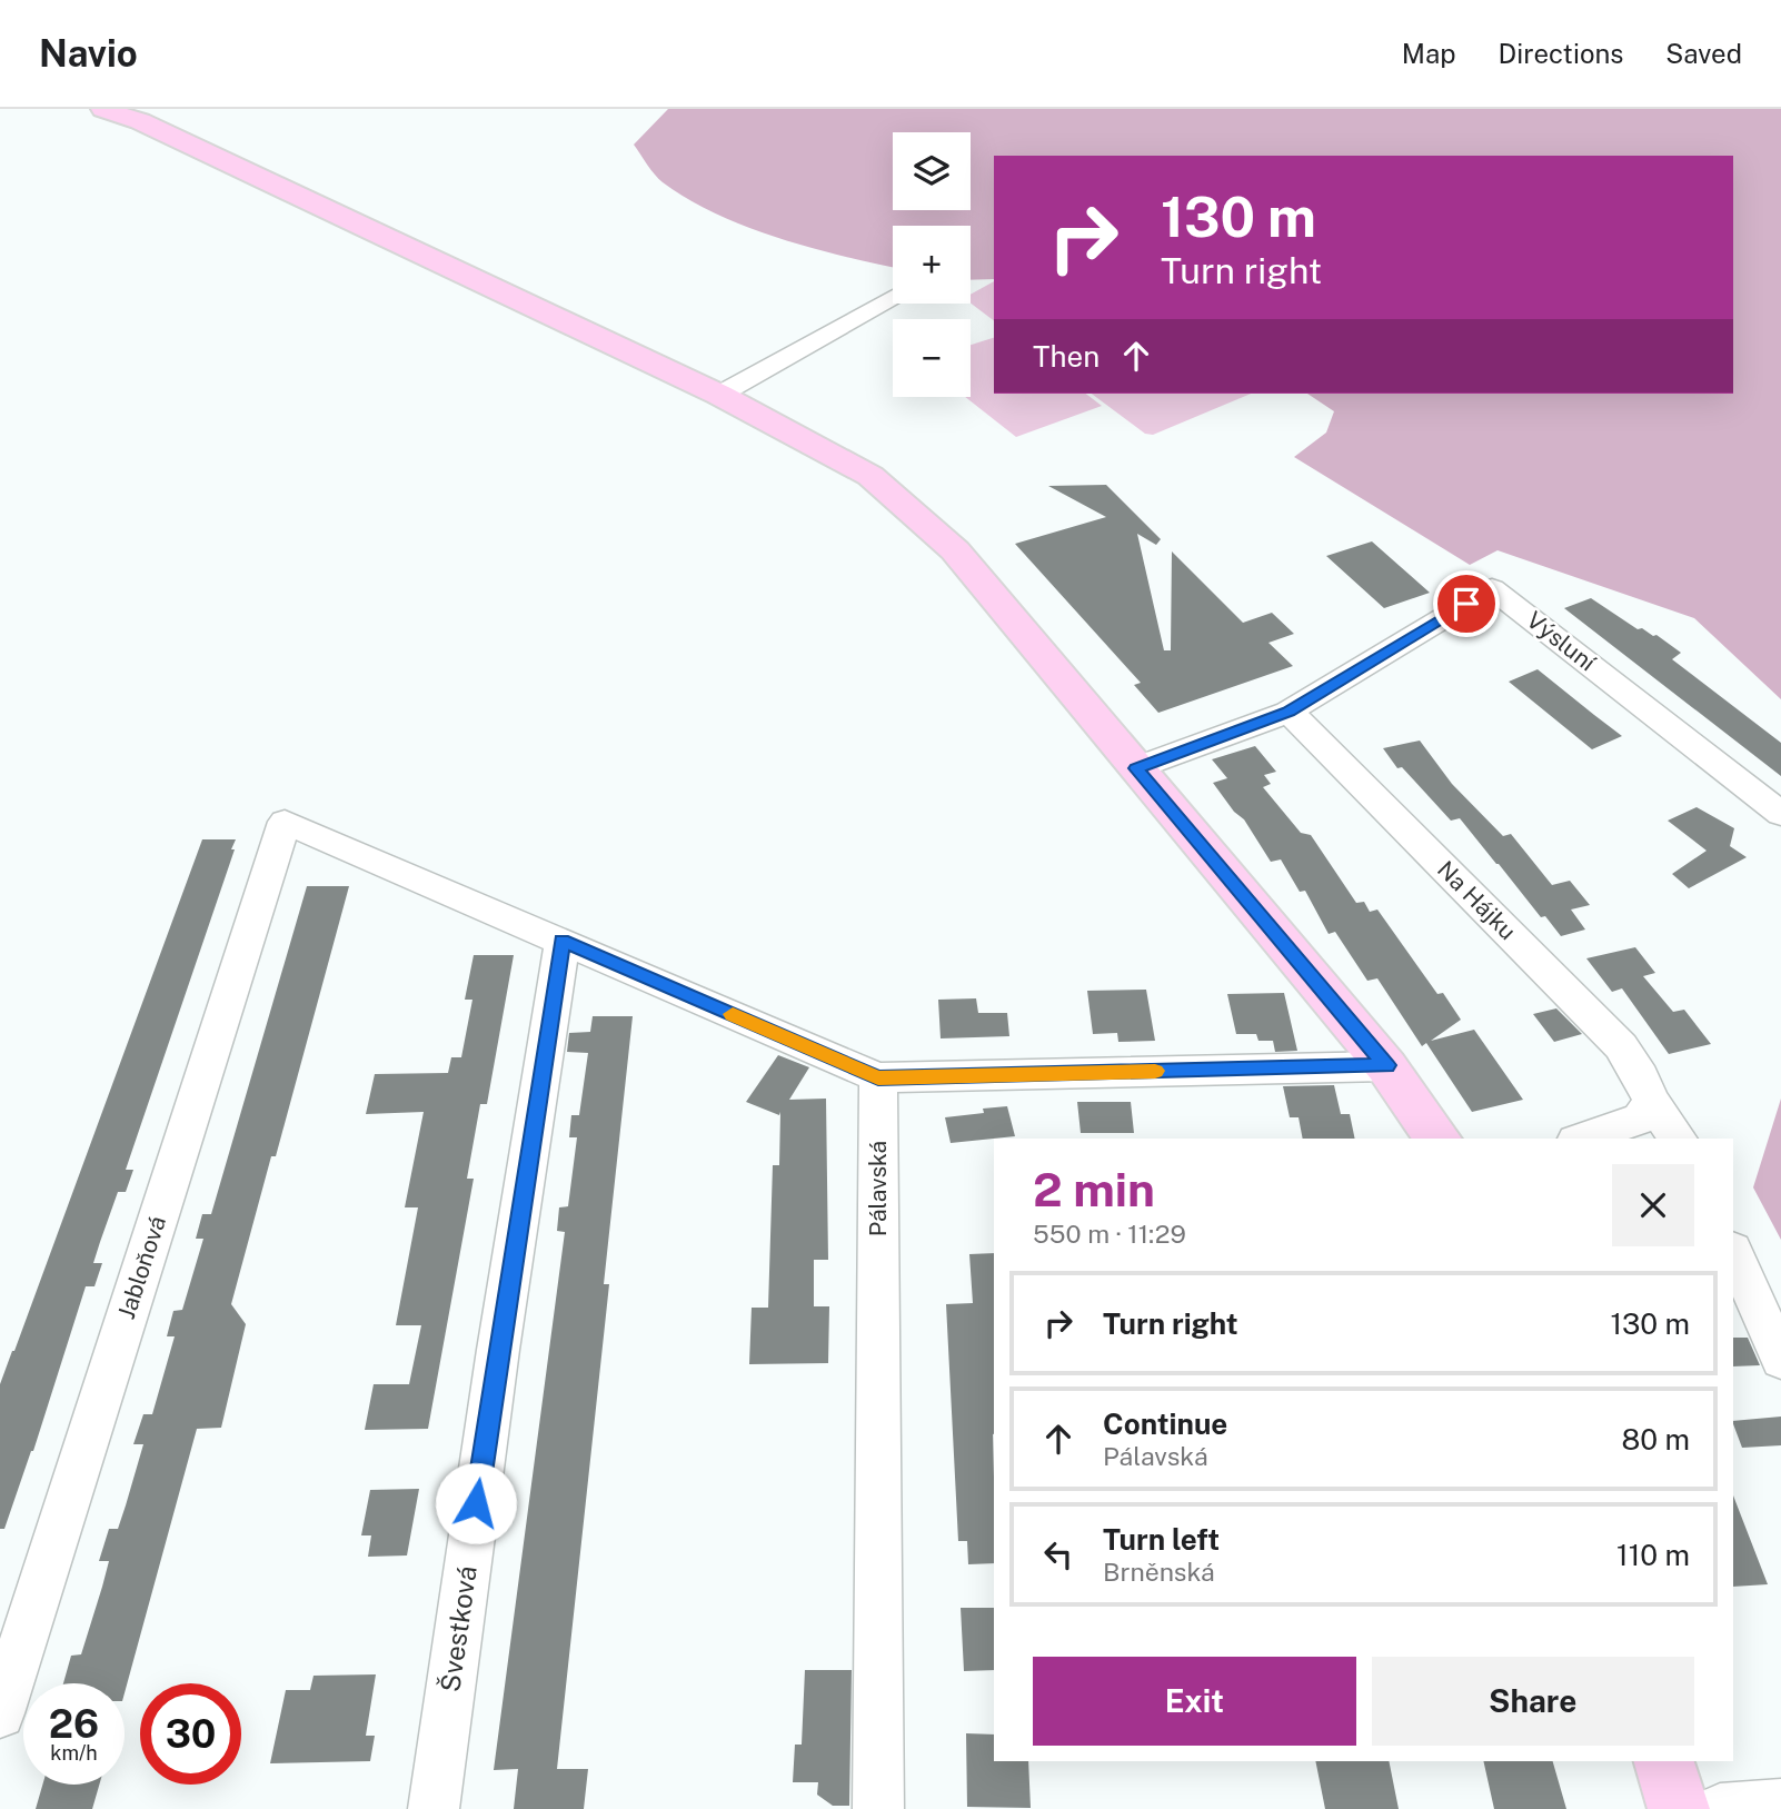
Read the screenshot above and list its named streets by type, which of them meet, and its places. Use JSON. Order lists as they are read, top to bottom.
{
  "streets": {
    "street": [
      "Výsluní",
      "Na Hájku",
      "Pálavská",
      "Jabloňová",
      "Švestková"
    ]
  },
  "crossings": [
    ["Výsluní", "Na Hájku"],
    ["Jabloňová", "Švestková"]
  ],
  "page": {
    "header": "Navio",
    "nav": ["Map", "Directions", "Saved"],
    "map_buttons": ["+", "−"],
    "turn": ["130 m", "Turn right"],
    "then": "Then",
    "heading": ["2 min", "550 m · 11:29"],
    "list": [
      {
        "name": "Turn right",
        "value": "130 m"
      },
      {
        "name": "Continue",
        "note": "Pálavská",
        "value": "80 m"
      },
      {
        "name": "Turn left",
        "note": "Brněnská",
        "value": "110 m"
      }
    ],
    "buttons": ["Exit", "Share"],
    "speed": "26 km/h",
    "limit": "30"
  }
}
